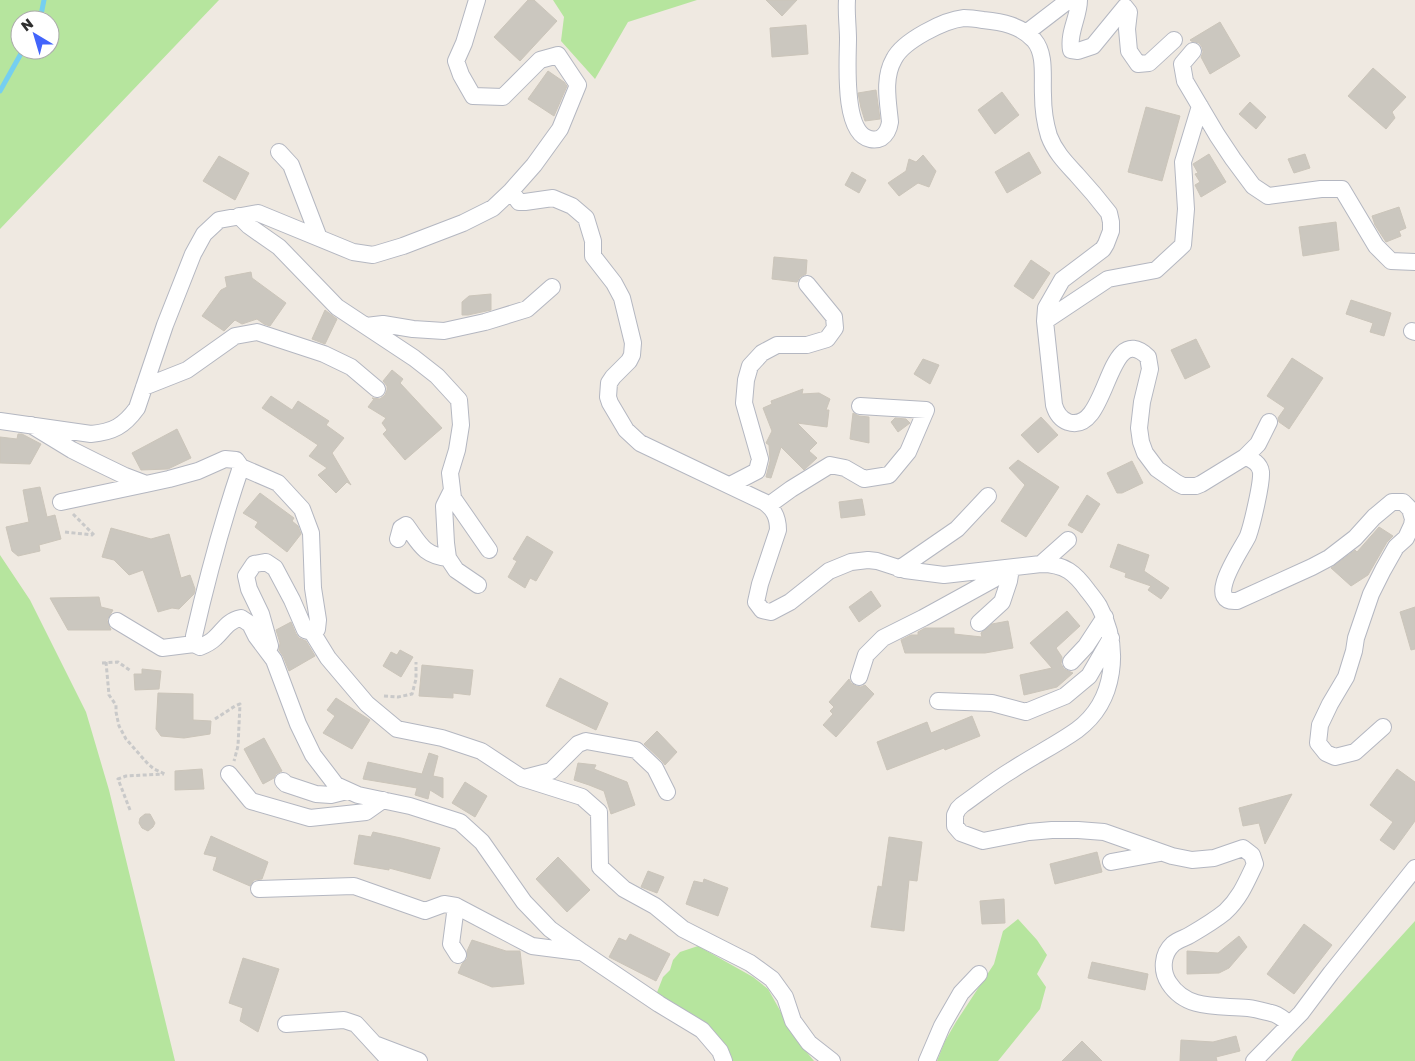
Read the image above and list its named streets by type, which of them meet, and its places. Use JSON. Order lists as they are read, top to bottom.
{
  "north": "top left"
}
